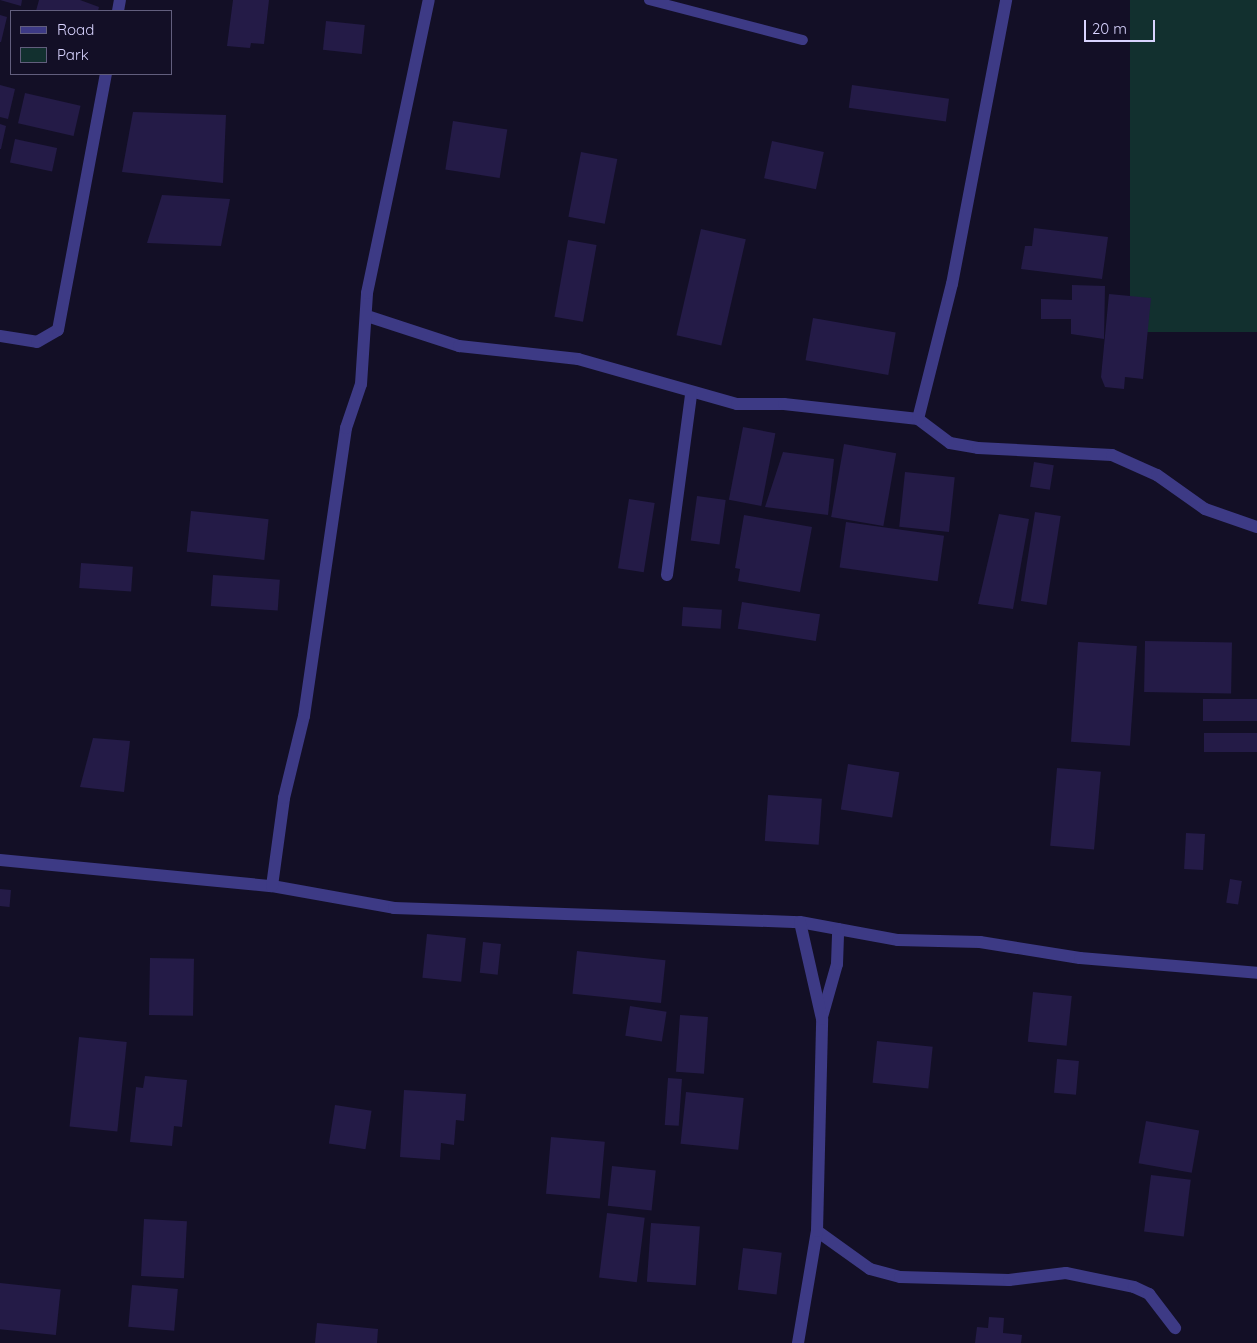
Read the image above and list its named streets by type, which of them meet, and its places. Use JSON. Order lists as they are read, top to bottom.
{
  "legend": ["Road", "Park"],
  "scale_bar": "20 m"
}
